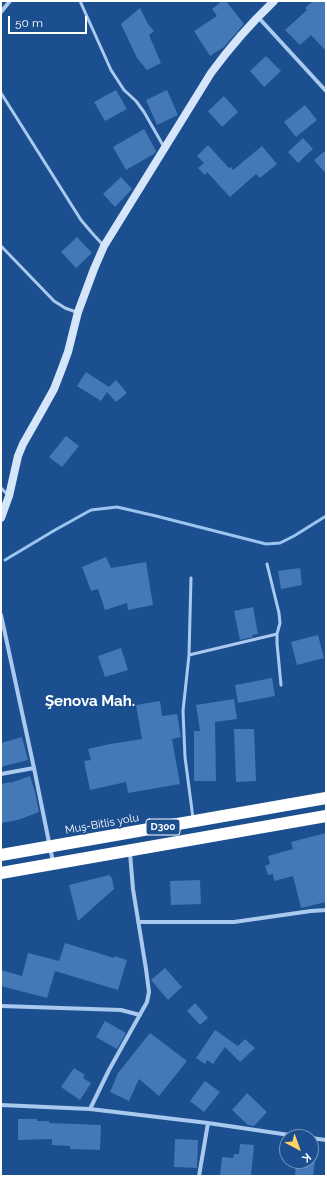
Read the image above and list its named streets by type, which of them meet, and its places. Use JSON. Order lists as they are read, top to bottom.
{
  "streets": {
    "highway": ["Muş-Bitlis yolu", "D300"]
  },
  "districts": ["Şenova Mah."],
  "scale_bar": "50 m",
  "north": "bottom right"
}
